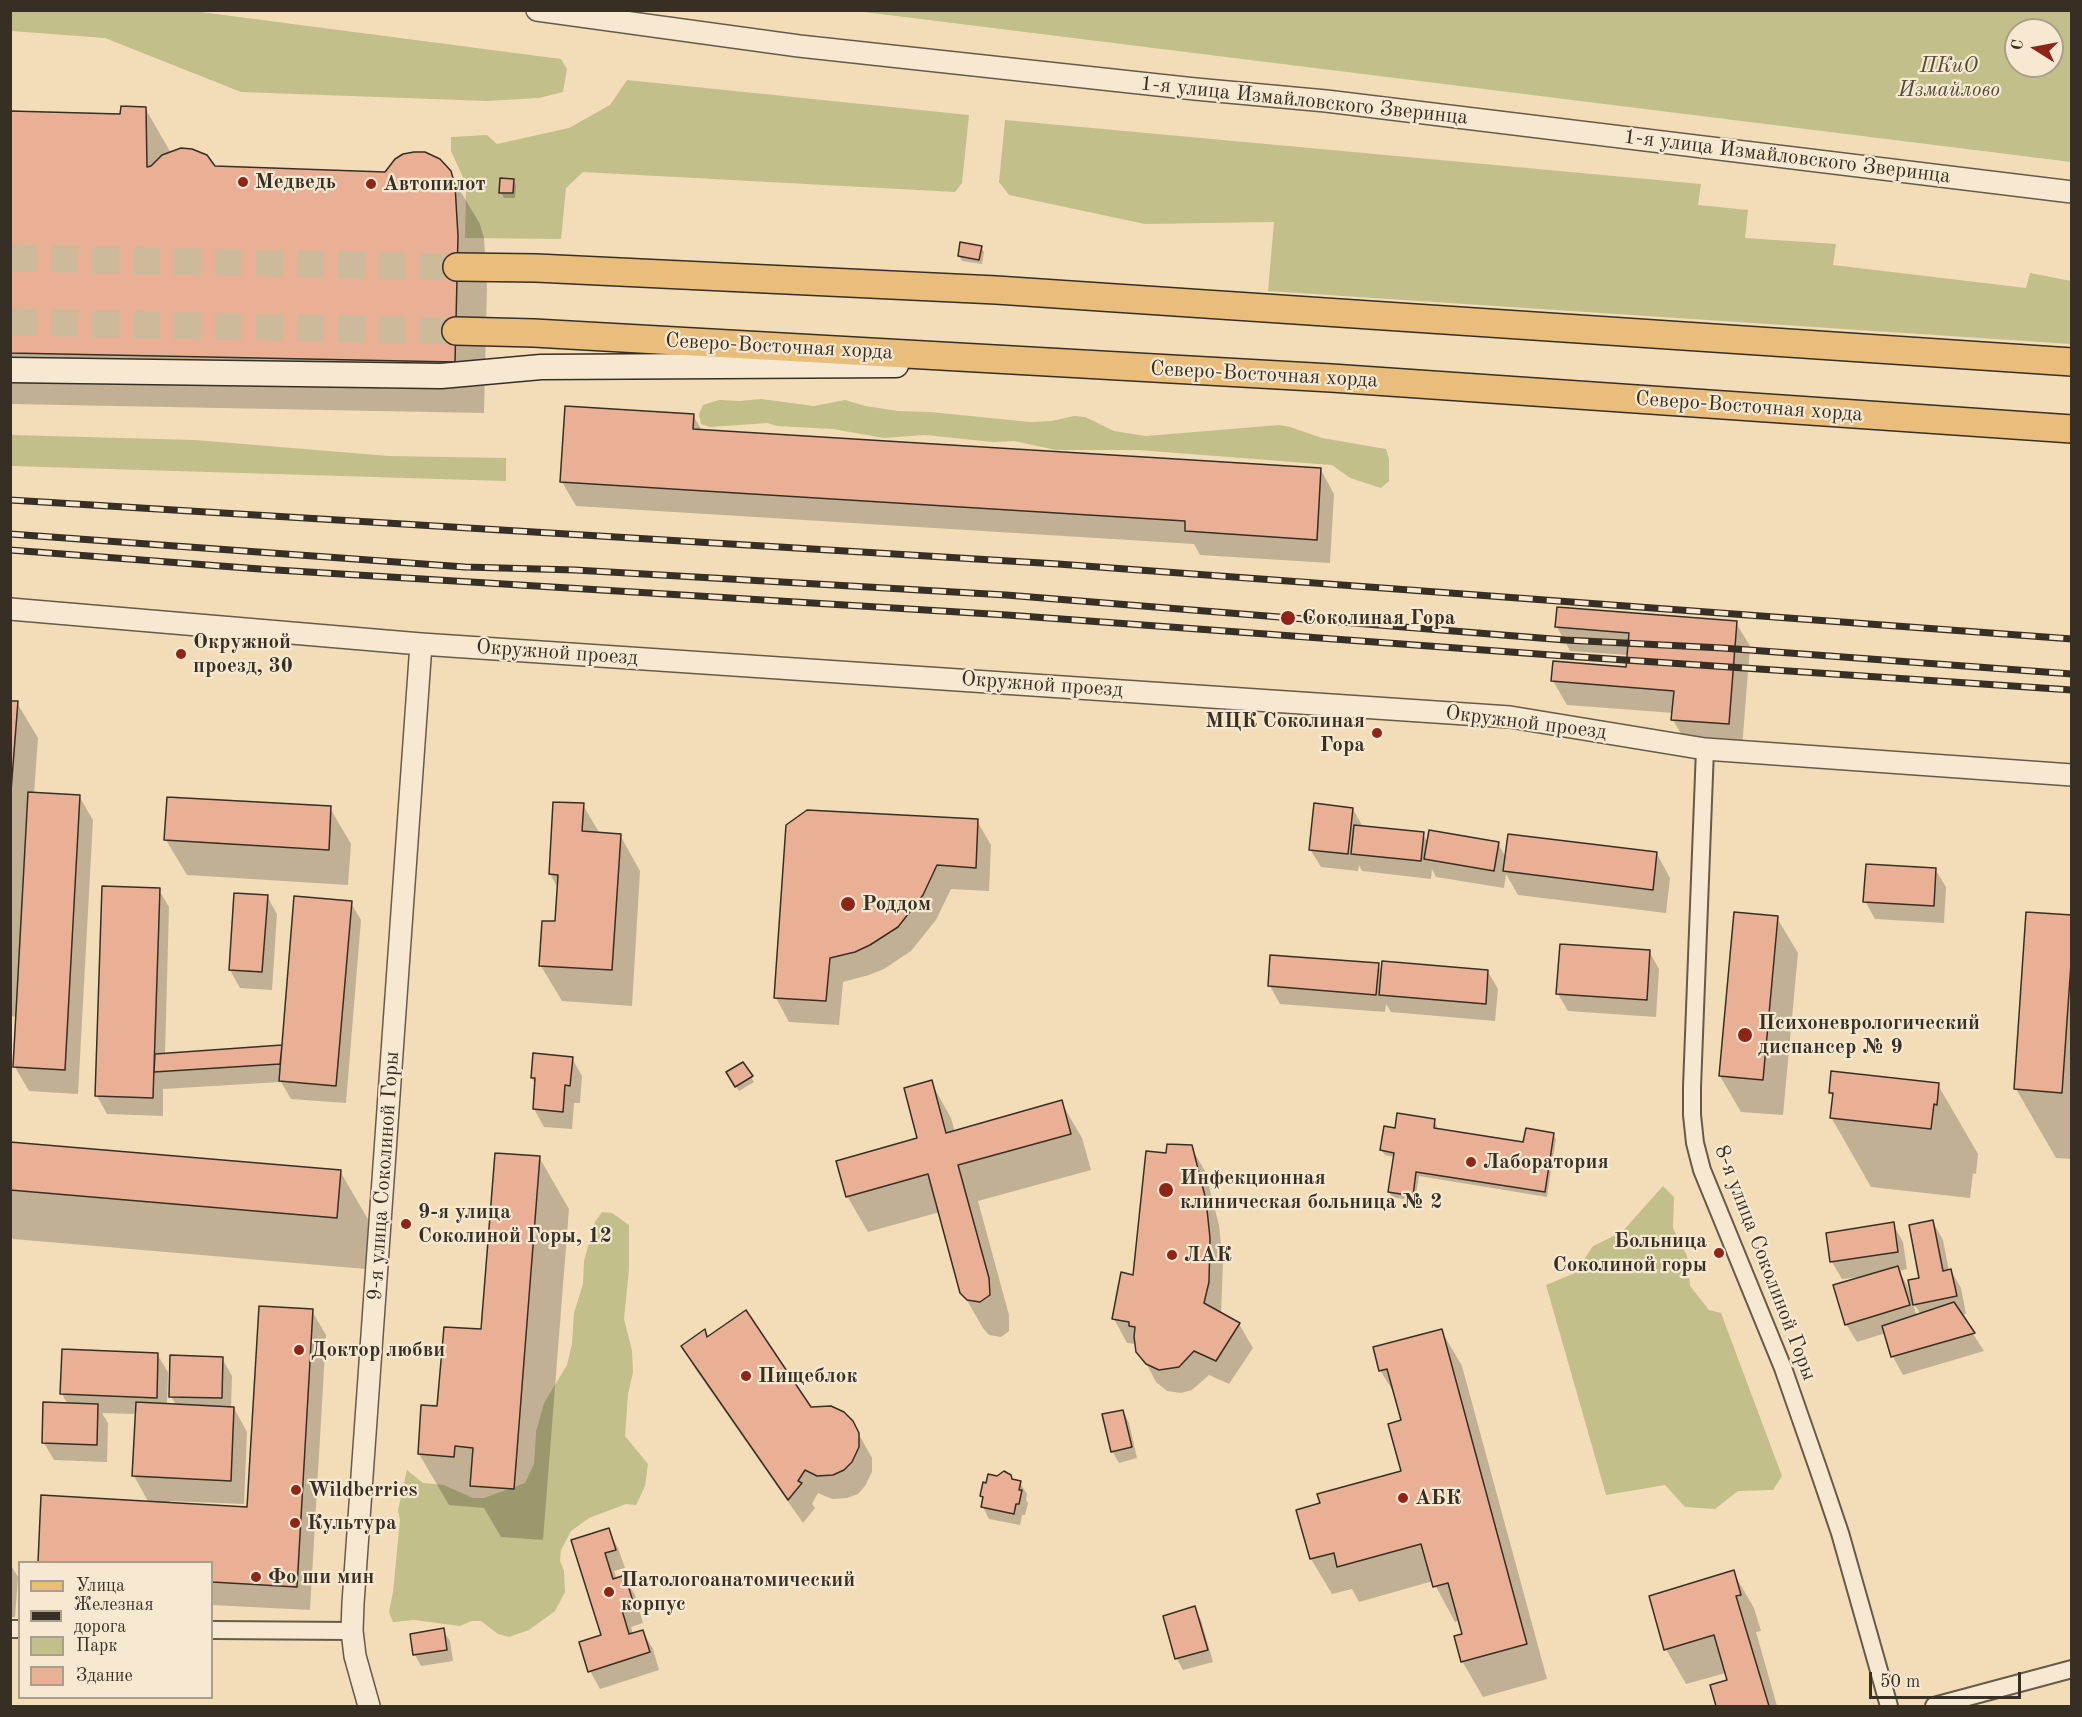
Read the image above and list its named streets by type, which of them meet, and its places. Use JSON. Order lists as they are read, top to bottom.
{
  "streets": {
    "main road": ["Северо-Восточная хорда"],
    "street": [
      "1-я улица Измайловского Зверинца",
      "Окружной проезд",
      "9-я улица Соколиной Горы",
      "8-я улица Соколиной Горы"
    ]
  },
  "crossings": [
    ["Окружной проезд", "9-я улица Соколиной Горы"],
    ["Окружной проезд", "8-я улица Соколиной Горы"]
  ],
  "parks": ["ПКиО Измайлово"],
  "places": [
    "Медведь",
    "Автопилот",
    "Соколиная Гора",
    "Окружной проезд, 30",
    "МЦК Соколиная Гора",
    "Роддом",
    "Психоневрологический диспансер № 9",
    "Лаборатория",
    "Инфекционная клиническая больница № 2",
    "9-я улица Соколиной Горы, 12",
    "Больница Соколиной горы",
    "ЛАК",
    "Доктор любви",
    "Пищеблок",
    "Wildberries",
    "АБК",
    "Культура",
    "Фо ши мин",
    "Патологоанатомический корпус"
  ],
  "legend": [
    "Улица",
    "Железная дорога",
    "Парк",
    "Здание"
  ],
  "scale_bar": "50 m",
  "north": "left"
}
